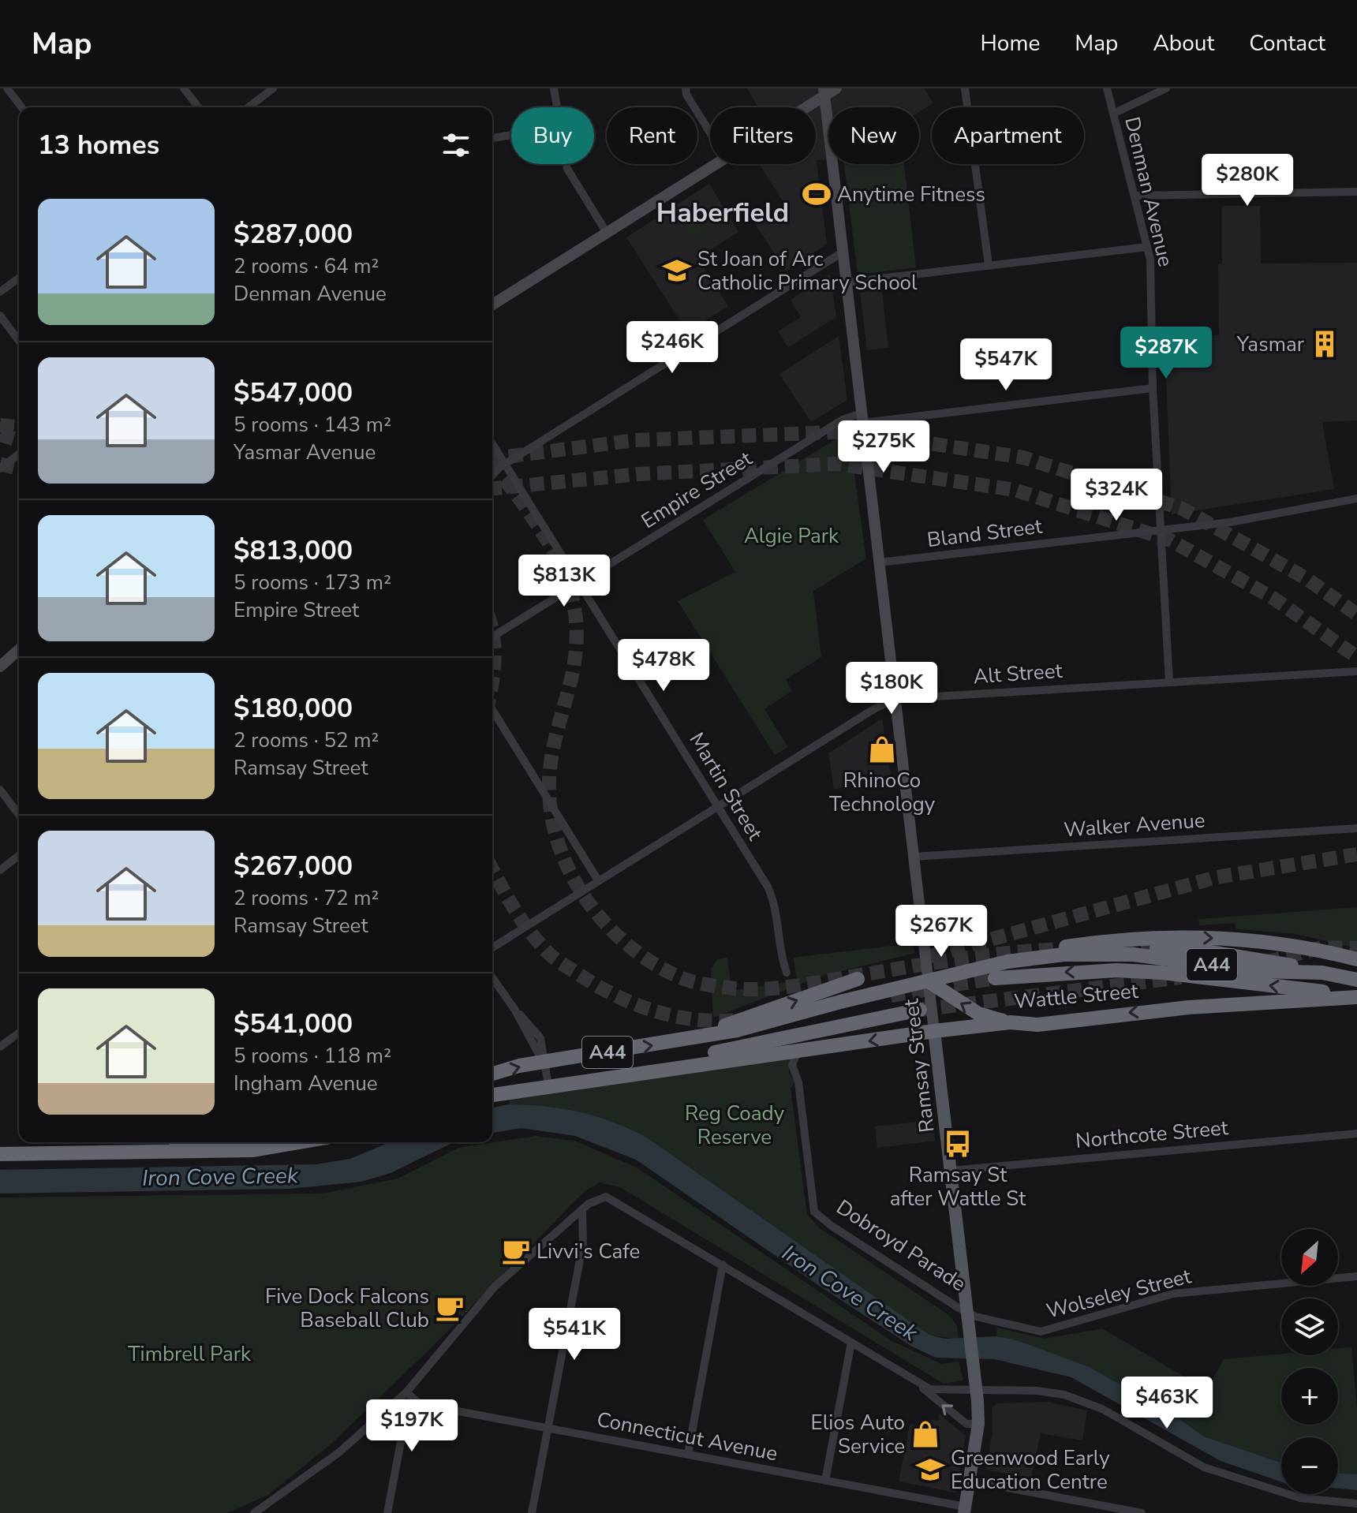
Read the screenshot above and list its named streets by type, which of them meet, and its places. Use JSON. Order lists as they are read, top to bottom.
{
  "streets": {
    "highway": ["A44", "Wattle Street"],
    "main road": ["Ramsay Street"],
    "street": [
      "Denman Avenue",
      "Empire Street",
      "Bland Street",
      "Alt Street",
      "Martin Street",
      "Walker Avenue",
      "Northcote Street",
      "Dobroyd Parade",
      "Wolseley Street",
      "Connecticut Avenue"
    ]
  },
  "crossings": [
    ["Denman Avenue", "Empire Street"],
    ["Denman Avenue", "Bland Street"],
    ["Denman Avenue", "Alt Street"],
    ["Empire Street", "Martin Street"],
    ["Empire Street", "Ramsay Street"],
    ["Bland Street", "Ramsay Street"],
    ["Alt Street", "Martin Street"],
    ["Alt Street", "Ramsay Street"],
    ["Walker Avenue", "Ramsay Street"],
    ["A44", "Wattle Street"],
    ["A44", "Dobroyd Parade"],
    ["Wattle Street", "Ramsay Street"],
    ["Wattle Street", "Dobroyd Parade"],
    ["Ramsay Street", "Northcote Street"],
    ["Ramsay Street", "Dobroyd Parade"],
    ["Ramsay Street", "Wolseley Street"],
    ["Ramsay Street", "Connecticut Avenue"],
    ["Dobroyd Parade", "Wolseley Street"]
  ],
  "districts": ["Haberfield"],
  "water": ["Iron Cove Creek"],
  "parks": ["Algie Park", "Reg Coady Reserve", "Timbrell Park"],
  "places": {
    "sports": ["Anytime Fitness"],
    "school or university": ["St Joan of Arc Catholic Primary School", "Greenwood Early Education Centre"],
    "building": ["Yasmar"],
    "shop": ["RhinoCo Technology", "Elios Auto Service"],
    "bus stop": ["Ramsay St after Wattle St"],
    "cafe": ["Livvi's Cafe", "Five Dock Falcons Baseball Club"]
  },
  "north": "bottom left",
  "page": {
    "header": "Map",
    "nav": [
      "Home",
      "Map",
      "About",
      "Contact"
    ],
    "chip": [
      "Buy",
      "Rent",
      "Filters",
      "New",
      "Apartment"
    ],
    "heading": "13 homes",
    "price": [
      "$280K",
      "$246K",
      "$287K",
      "$547K",
      "$275K",
      "$324K",
      "$813K",
      "$478K",
      "$180K",
      "$267K",
      "$541K",
      "$463K",
      "$197K"
    ],
    "list": [
      {
        "name": "$287,000",
        "note": "2 rooms · 64 m² · Denman Avenue"
      },
      {
        "name": "$547,000",
        "note": "5 rooms · 143 m² · Yasmar Avenue"
      },
      {
        "name": "$813,000",
        "note": "5 rooms · 173 m² · Empire Street"
      },
      {
        "name": "$180,000",
        "note": "2 rooms · 52 m² · Ramsay Street"
      },
      {
        "name": "$267,000",
        "note": "2 rooms · 72 m² · Ramsay Street"
      },
      {
        "name": "$541,000",
        "note": "5 rooms · 118 m² · Ingham Avenue"
      }
    ],
    "map_buttons": ["+", "−"]
  }
}
